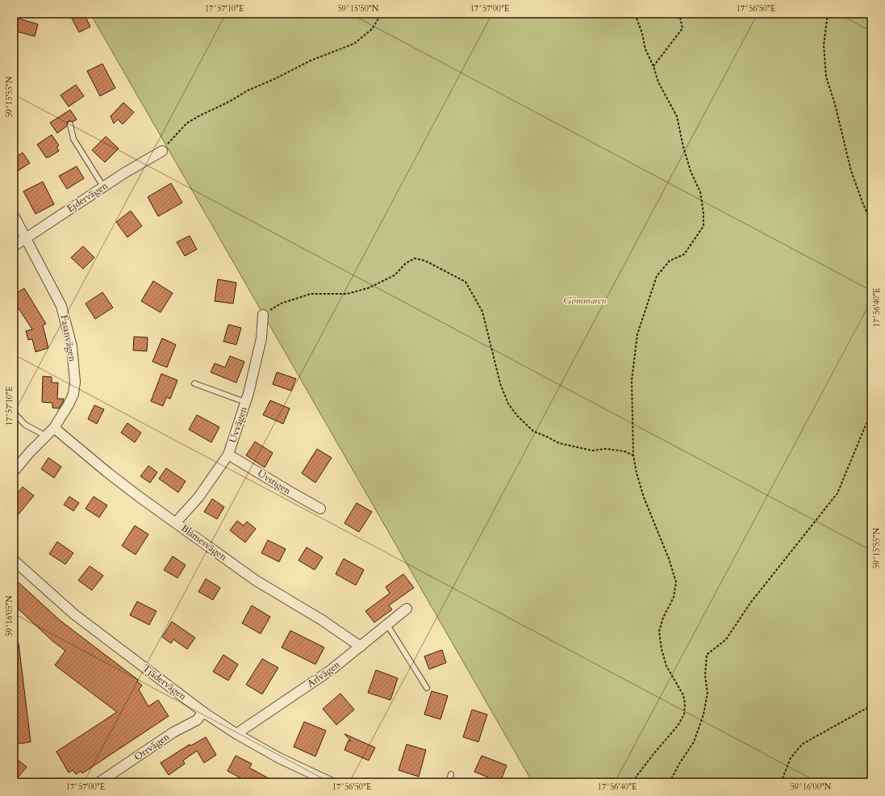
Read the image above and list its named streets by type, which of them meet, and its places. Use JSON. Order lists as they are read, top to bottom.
{
  "streets": {
    "street": [
      "Ejdervägen",
      "Fasanvägen",
      "Uvvägen",
      "Uvstigen",
      "Blåmesvägen",
      "Ärlvägen",
      "Tjädervägen",
      "Orrvägen"
    ]
  },
  "crossings": [
    ["Ejdervägen", "Fasanvägen"],
    ["Fasanvägen", "Blåmesvägen"],
    ["Uvvägen", "Uvstigen"],
    ["Uvvägen", "Blåmesvägen"],
    ["Blåmesvägen", "Ärlvägen"],
    ["Ärlvägen", "Tjädervägen"],
    ["Tjädervägen", "Orrvägen"]
  ],
  "parks": ["Gömmaren"],
  "coordinates": [
    "17°57'10\"E",
    "59°15'50\"N",
    "17°57'00\"E",
    "17°56'50\"E",
    "59°15'55\"N",
    "17°56'40\"E",
    "59°16'05\"N",
    "59°16'00\"N"
  ]
}
